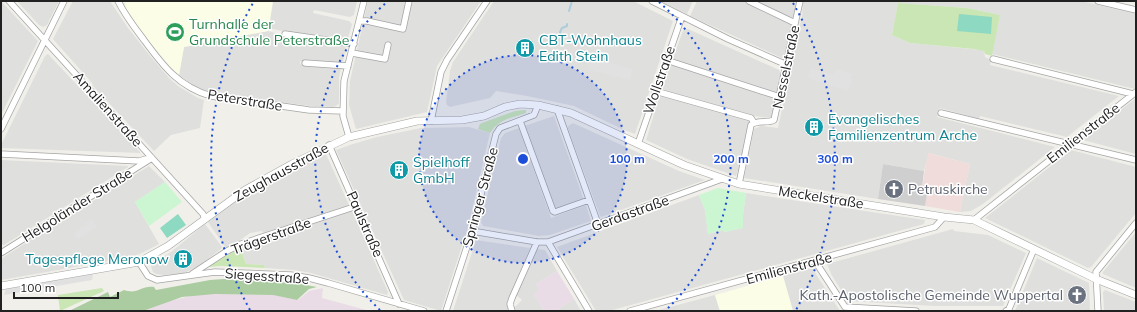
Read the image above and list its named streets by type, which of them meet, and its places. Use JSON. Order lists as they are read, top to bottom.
{
  "streets": {
    "street": [
      "Nesselstraße",
      "Wollstraße",
      "Peterstraße",
      "Amalienstraße",
      "Emilienstraße",
      "Zeughausstraße",
      "Springer Straße",
      "Meckelstraße",
      "Helgoländer Straße",
      "Gerdastraße",
      "Paulstraße",
      "Trägerstraße",
      "Siegesstraße"
    ]
  },
  "crossings": [
    ["Wollstraße", "Meckelstraße"],
    ["Amalienstraße", "Zeughausstraße"],
    ["Amalienstraße", "Helgoländer Straße"],
    ["Emilienstraße", "Meckelstraße"],
    ["Zeughausstraße", "Meckelstraße"],
    ["Zeughausstraße", "Paulstraße"],
    ["Zeughausstraße", "Siegesstraße"],
    ["Springer Straße", "Meckelstraße"],
    ["Springer Straße", "Gerdastraße"],
    ["Meckelstraße", "Gerdastraße"],
    ["Paulstraße", "Trägerstraße"],
    ["Paulstraße", "Siegesstraße"],
    ["Trägerstraße", "Siegesstraße"]
  ],
  "places": {
    "sports": ["Turnhalle der Grundschule Peterstraße"],
    "building": [
      "CBT-Wohnhaus Edith Stein",
      "Evangelisches Familienzentrum Arche",
      "Spielhoff GmbH",
      "Tagespflege Meronow"
    ],
    "church": ["Petruskirche", "Kath.-Apostolische Gemeinde Wuppertal"]
  },
  "scale_bar": "100 m",
  "rings": ["100 m", "200 m", "300 m"]
}
